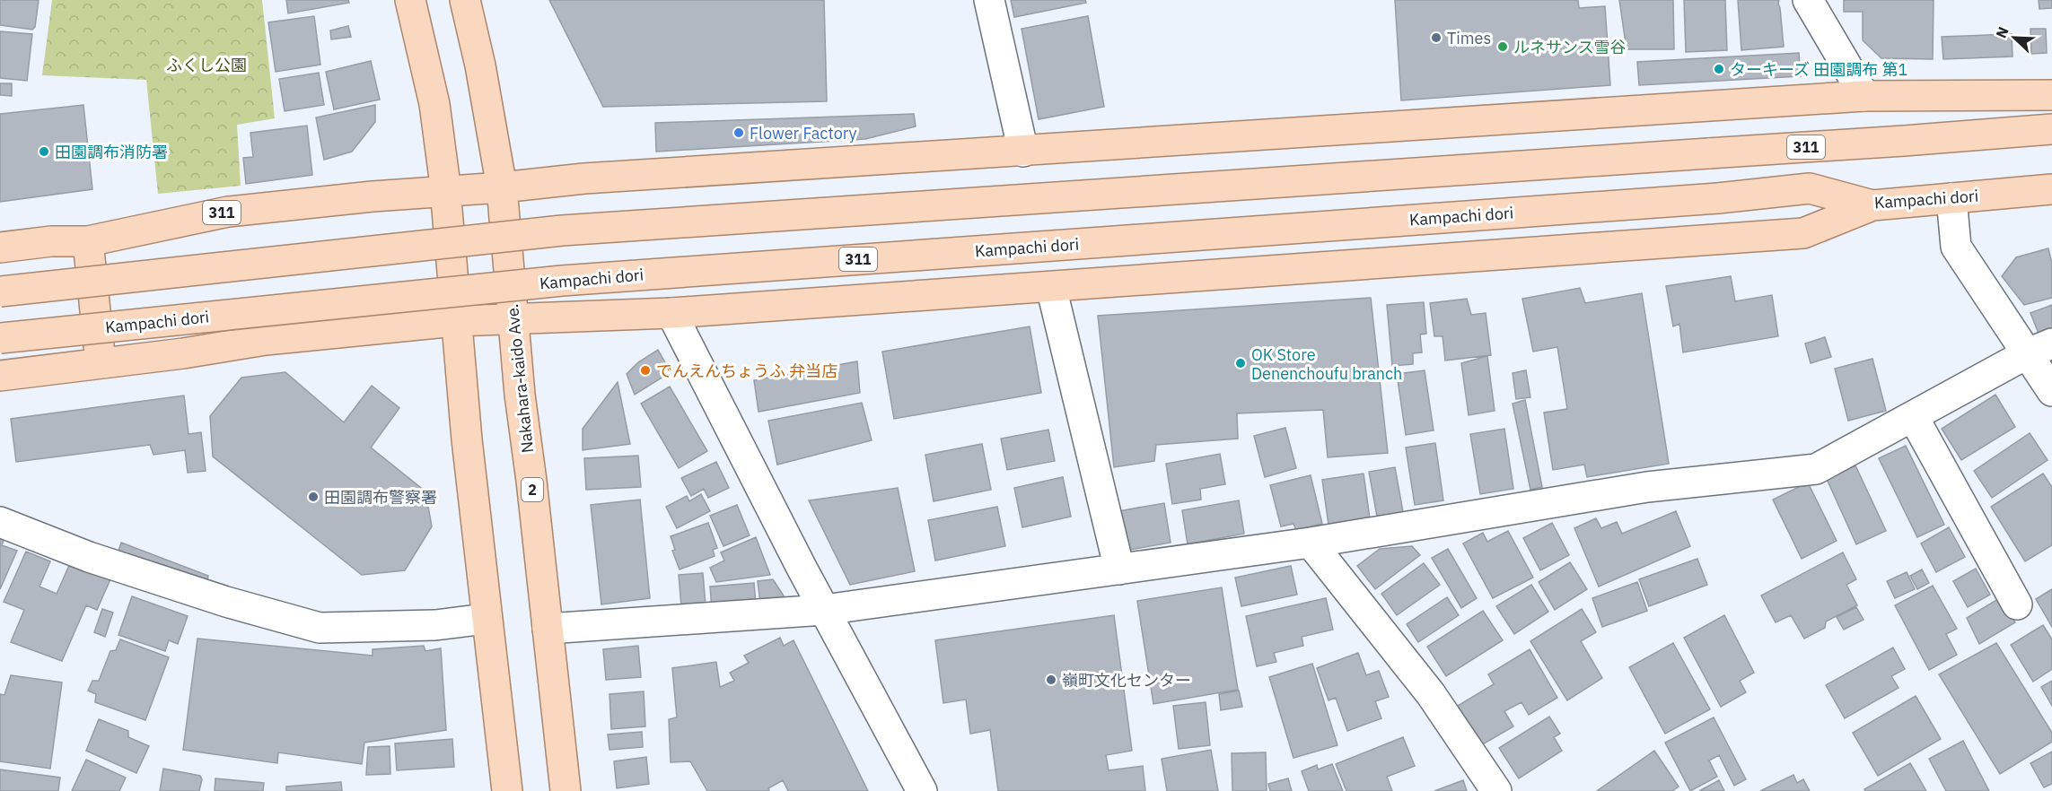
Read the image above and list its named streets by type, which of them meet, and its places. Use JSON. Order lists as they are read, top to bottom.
{
  "streets": {
    "main road": [
      "311",
      "Kampachi dori",
      "Nakahara-kaido Ave.",
      "2"
    ]
  },
  "crossings": [
    ["311", "Nakahara-kaido Ave."]
  ],
  "parks": ["ふくし公園"],
  "places": [
    "Times",
    "ルネサンス雪谷",
    "ターキーズ 田園調布 第1",
    "Flower Factory",
    "田園調布消防署",
    "OK Store Denenchoufu branch",
    "でんえんちょうふ 弁当店",
    "田園調布警察署",
    "嶺町文化センター"
  ],
  "north": "top left"
}
